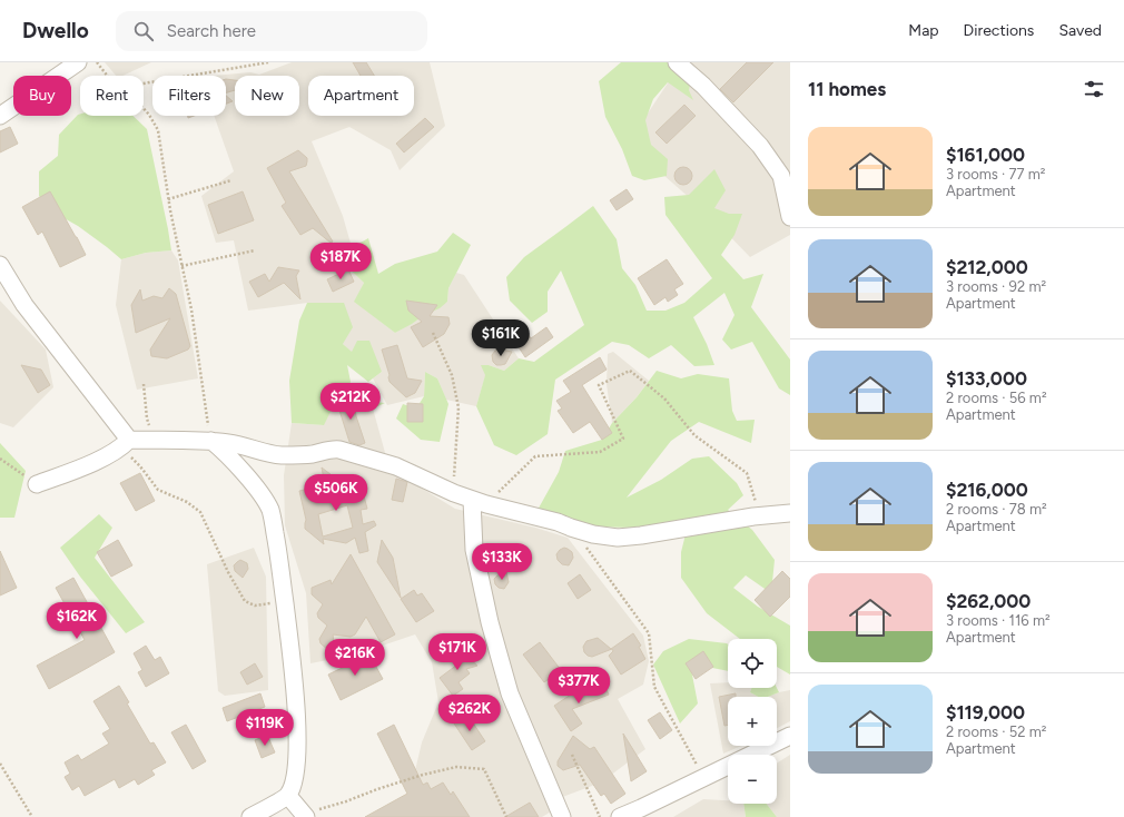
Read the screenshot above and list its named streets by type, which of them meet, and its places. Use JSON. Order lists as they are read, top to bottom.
{
  "page": {
    "header": "Dwello",
    "search": "Search here",
    "nav": ["Map", "Directions", "Saved"],
    "heading": "11 homes",
    "chip": [
      "Buy",
      "Rent",
      "Filters",
      "New",
      "Apartment"
    ],
    "list": [
      {
        "name": "$161,000",
        "note": "3 rooms · 77 m² · Apartment"
      },
      {
        "name": "$212,000",
        "note": "3 rooms · 92 m² · Apartment"
      },
      {
        "name": "$133,000",
        "note": "2 rooms · 56 m² · Apartment"
      },
      {
        "name": "$216,000",
        "note": "2 rooms · 78 m² · Apartment"
      },
      {
        "name": "$262,000",
        "note": "3 rooms · 116 m² · Apartment"
      },
      {
        "name": "$119,000",
        "note": "2 rooms · 52 m² · Apartment"
      }
    ],
    "price": [
      "$187K",
      "$161K",
      "$212K",
      "$506K",
      "$133K",
      "$162K",
      "$171K",
      "$216K",
      "$377K",
      "$262K",
      "$119K"
    ],
    "map_buttons": ["+", "−"]
  }
}
